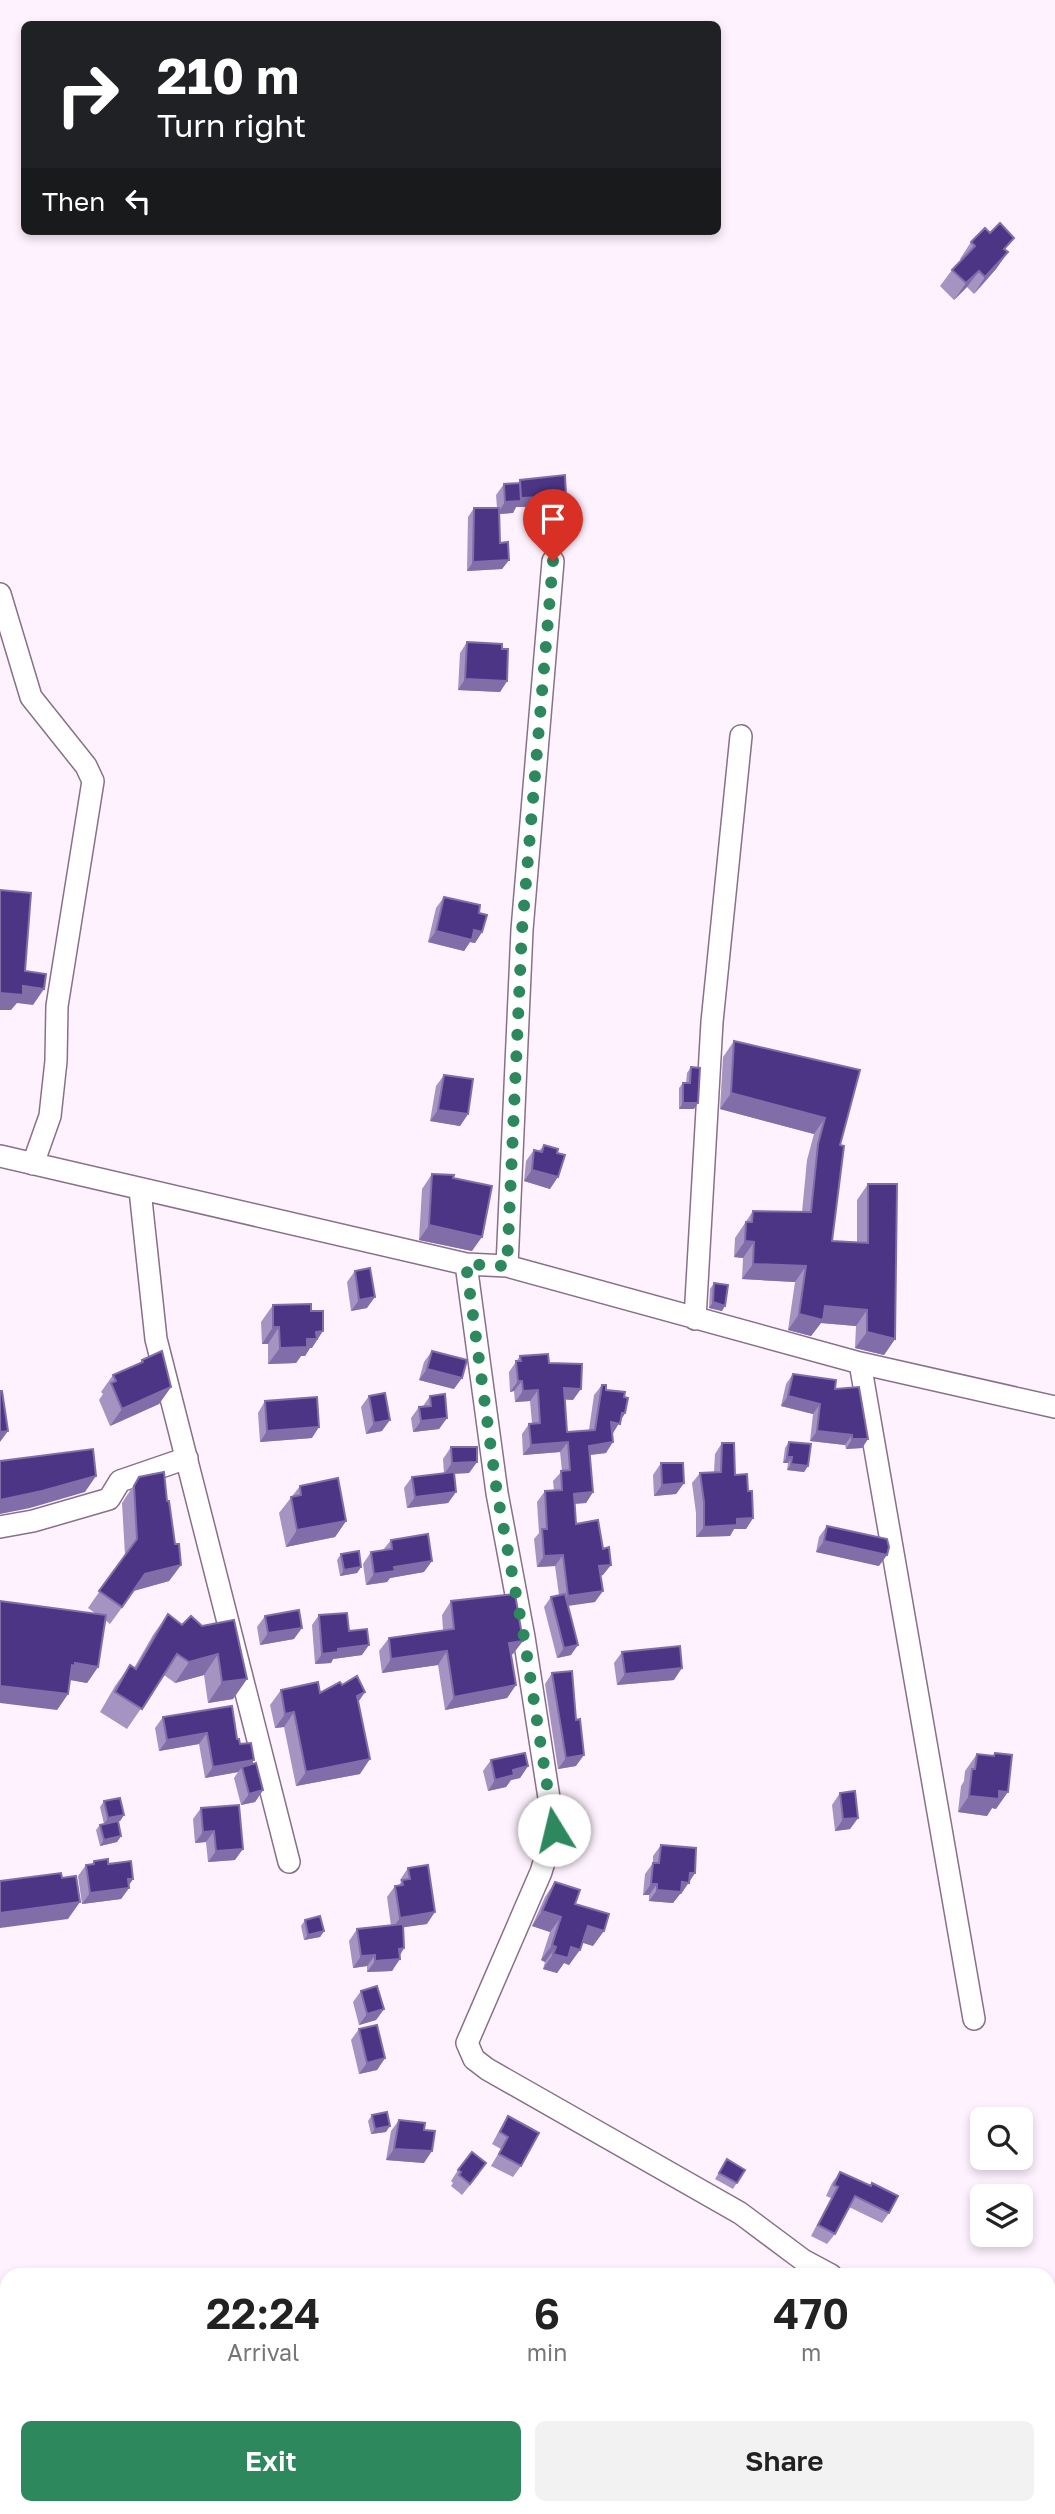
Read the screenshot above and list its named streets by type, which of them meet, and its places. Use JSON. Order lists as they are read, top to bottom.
{
  "page": {
    "turn": ["210 m", "Turn right"],
    "then": "Then",
    "eta": [
      "22:24",
      "Arrival",
      "6",
      "min",
      "470",
      "m"
    ],
    "buttons": ["Exit", "Share"]
  }
}
